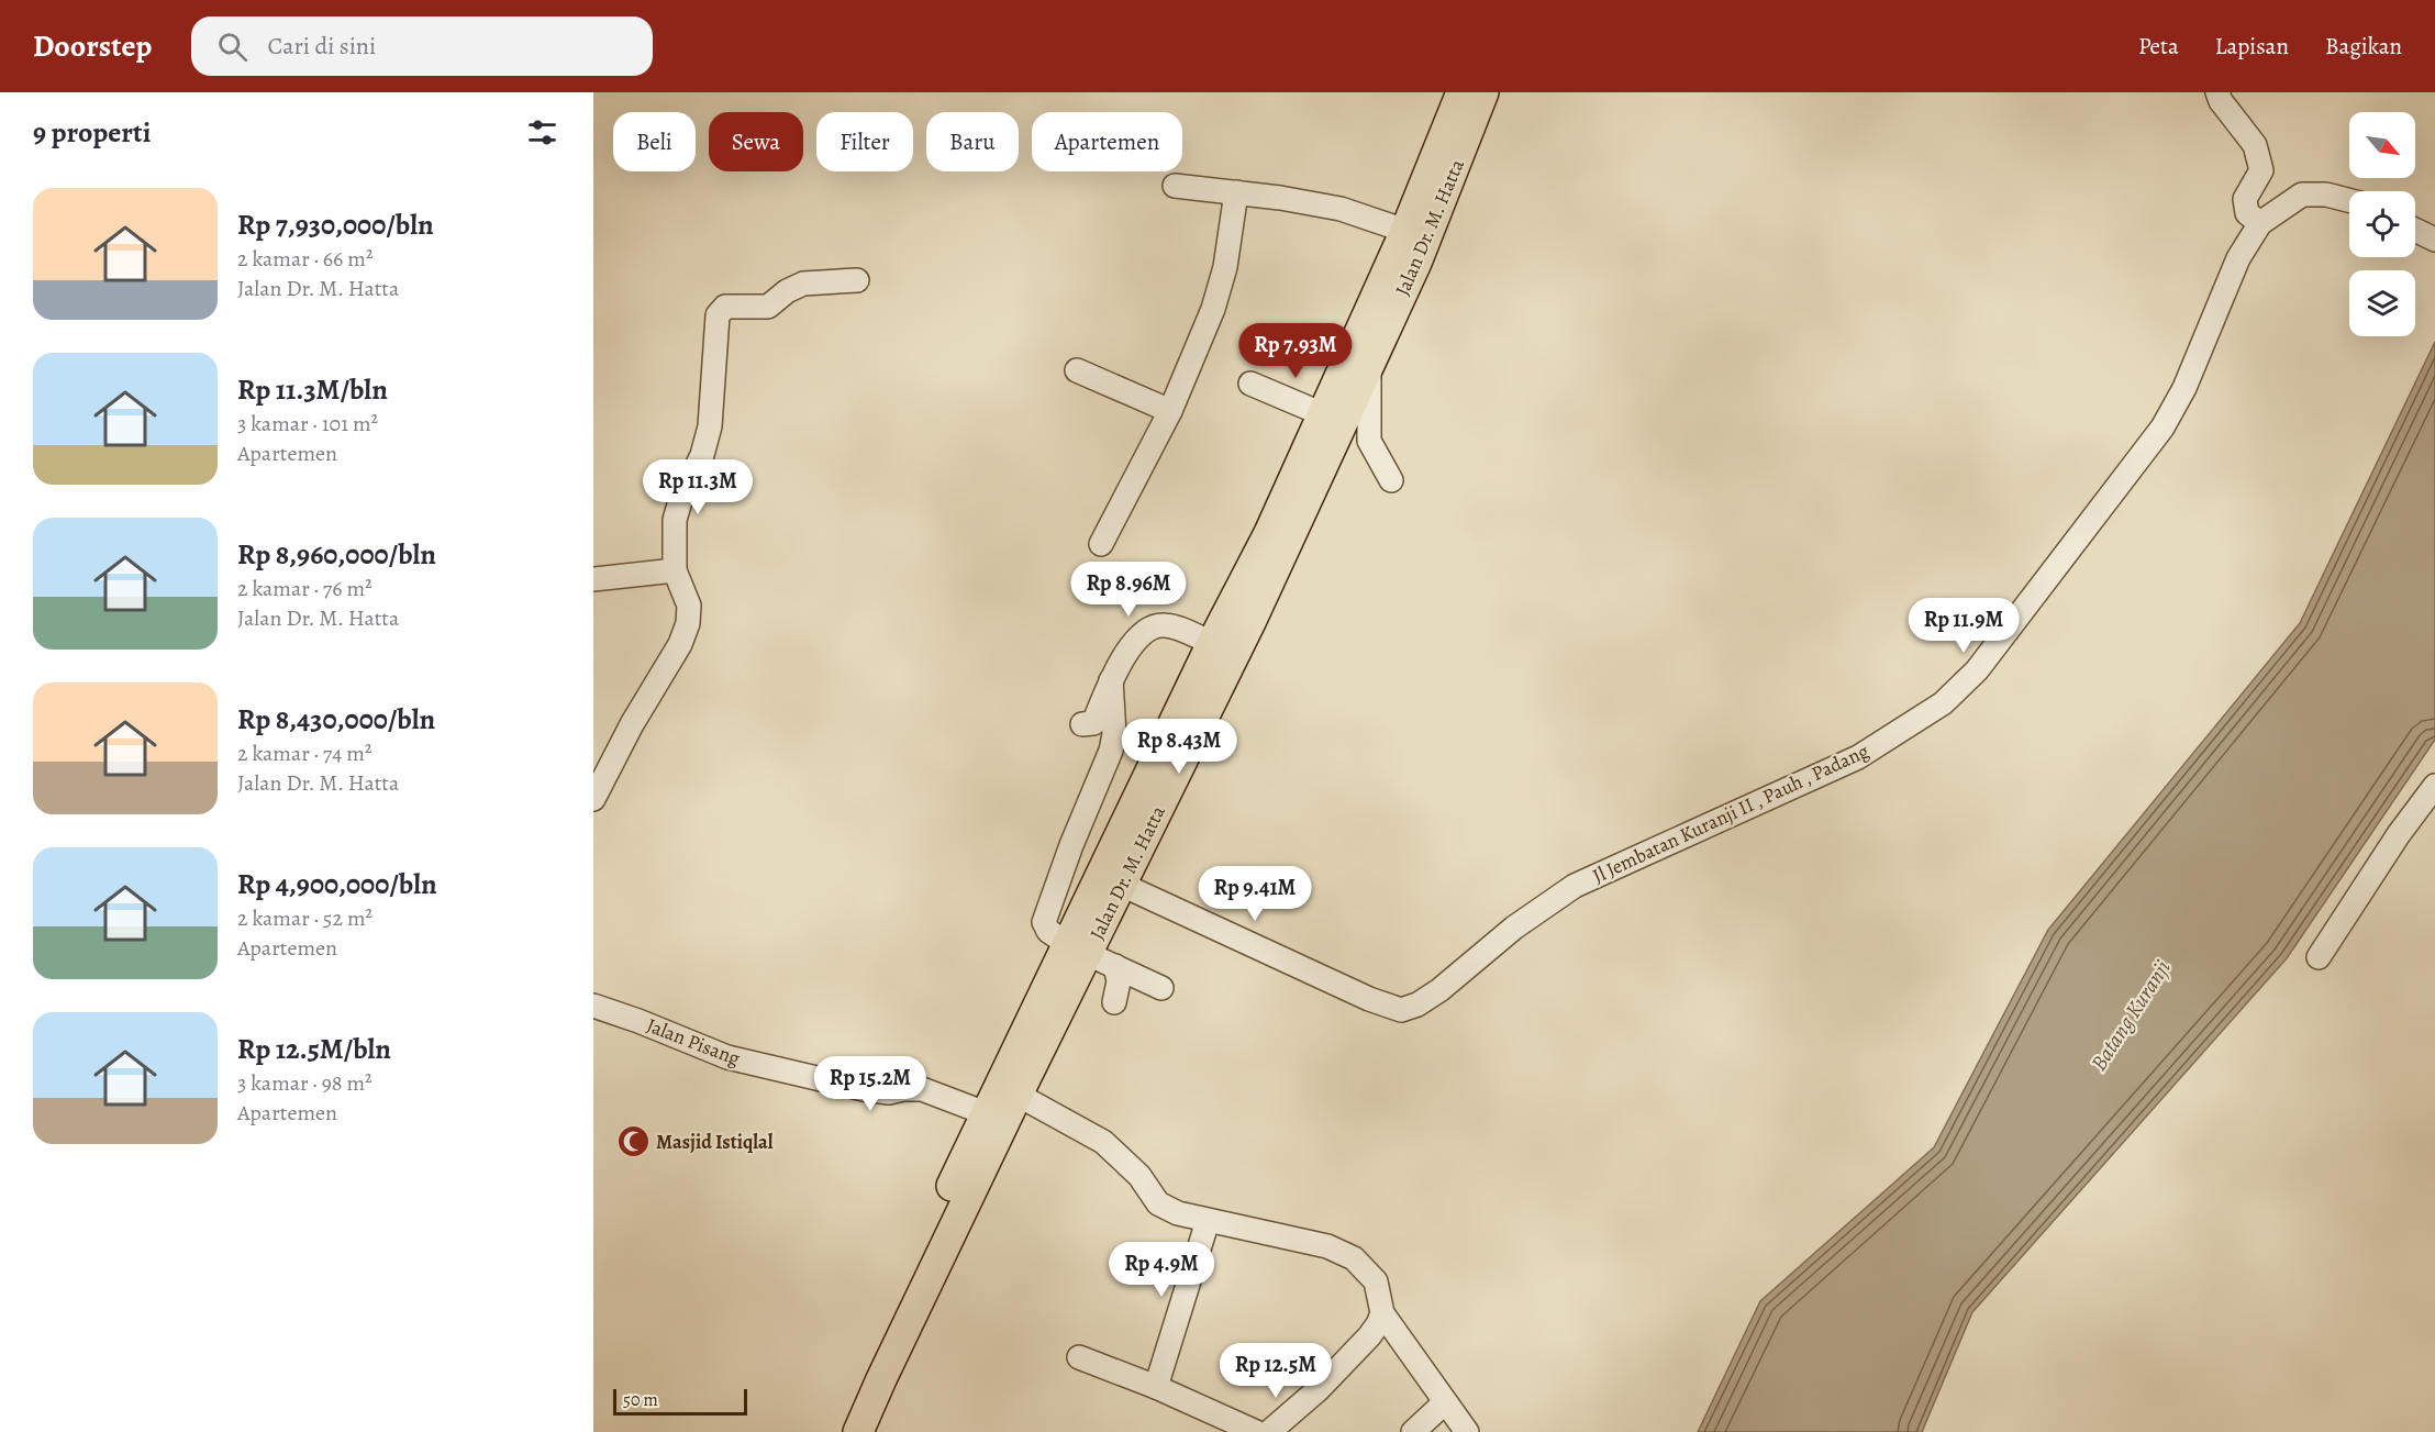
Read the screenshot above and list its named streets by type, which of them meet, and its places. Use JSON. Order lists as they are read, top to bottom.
{
  "streets": {
    "main road": ["Jalan Dr. M. Hatta"],
    "street": ["Jl Jembatan Kuranji II , Pauh , Padang", "Jalan Pisang"]
  },
  "crossings": [
    ["Jalan Dr. M. Hatta", "Jl Jembatan Kuranji II , Pauh , Padang"],
    ["Jalan Dr. M. Hatta", "Jalan Pisang"]
  ],
  "water": ["Batang Kuranji"],
  "places": {
    "mosque": ["Masjid Istiqlal"]
  },
  "scale_bar": "50 m",
  "north": "bottom right",
  "page": {
    "header": "Doorstep",
    "search": "Cari di sini",
    "nav": ["Peta", "Lapisan", "Bagikan"],
    "heading": "9 properti",
    "chip": [
      "Beli",
      "Sewa",
      "Filter",
      "Baru",
      "Apartemen"
    ],
    "list": [
      {
        "name": "Rp 7,930,000/bln",
        "note": "2 kamar · 66 m² · Jalan Dr. M. Hatta"
      },
      {
        "name": "Rp 11.3M/bln",
        "note": "3 kamar · 101 m² · Apartemen"
      },
      {
        "name": "Rp 8,960,000/bln",
        "note": "2 kamar · 76 m² · Jalan Dr. M. Hatta"
      },
      {
        "name": "Rp 8,430,000/bln",
        "note": "2 kamar · 74 m² · Jalan Dr. M. Hatta"
      },
      {
        "name": "Rp 4,900,000/bln",
        "note": "2 kamar · 52 m² · Apartemen"
      },
      {
        "name": "Rp 12.5M/bln",
        "note": "3 kamar · 98 m² · Apartemen"
      }
    ],
    "price": [
      "Rp 7.93M",
      "Rp 11.3M",
      "Rp 8.96M",
      "Rp 11.9M",
      "Rp 8.43M",
      "Rp 9.41M",
      "Rp 15.2M",
      "Rp 4.9M",
      "Rp 12.5M"
    ],
    "scale": "50 m"
  }
}
